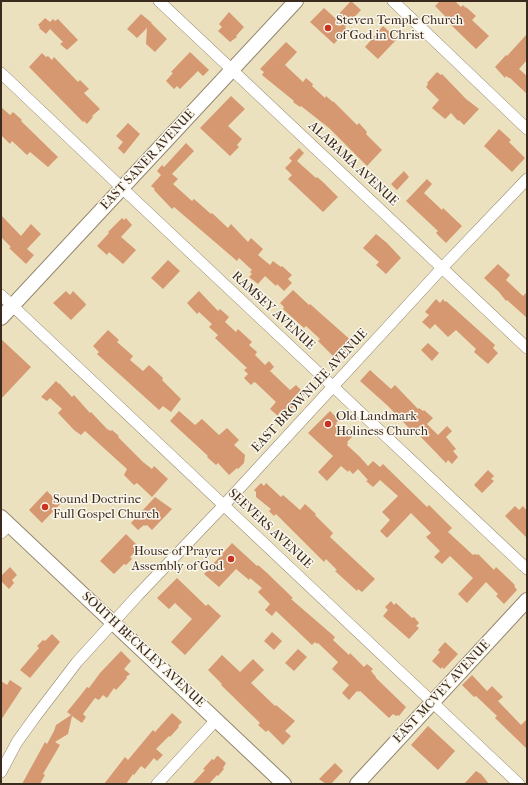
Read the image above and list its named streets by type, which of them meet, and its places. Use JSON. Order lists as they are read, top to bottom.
{
  "streets": {
    "street": [
      "EAST SANER AVENUE",
      "ALABAMA AVENUE",
      "RAMSEY AVENUE",
      "EAST BROWNLEE AVENUE",
      "SEEVERS AVENUE",
      "SOUTH BECKLEY AVENUE",
      "EAST MCVEY AVENUE"
    ]
  },
  "crossings": [
    ["EAST SANER AVENUE", "ALABAMA AVENUE"],
    ["EAST SANER AVENUE", "RAMSEY AVENUE"],
    ["EAST SANER AVENUE", "SEEVERS AVENUE"],
    ["ALABAMA AVENUE", "EAST BROWNLEE AVENUE"],
    ["RAMSEY AVENUE", "EAST BROWNLEE AVENUE"],
    ["EAST BROWNLEE AVENUE", "SEEVERS AVENUE"],
    ["EAST BROWNLEE AVENUE", "SOUTH BECKLEY AVENUE"],
    ["SEEVERS AVENUE", "EAST MCVEY AVENUE"]
  ],
  "places": [
    "Steven Temple Church of God in Christ",
    "Old Landmark Holiness Church",
    "Sound Doctrine Full Gospel Church",
    "House of Prayer Assembly of God"
  ]
}
